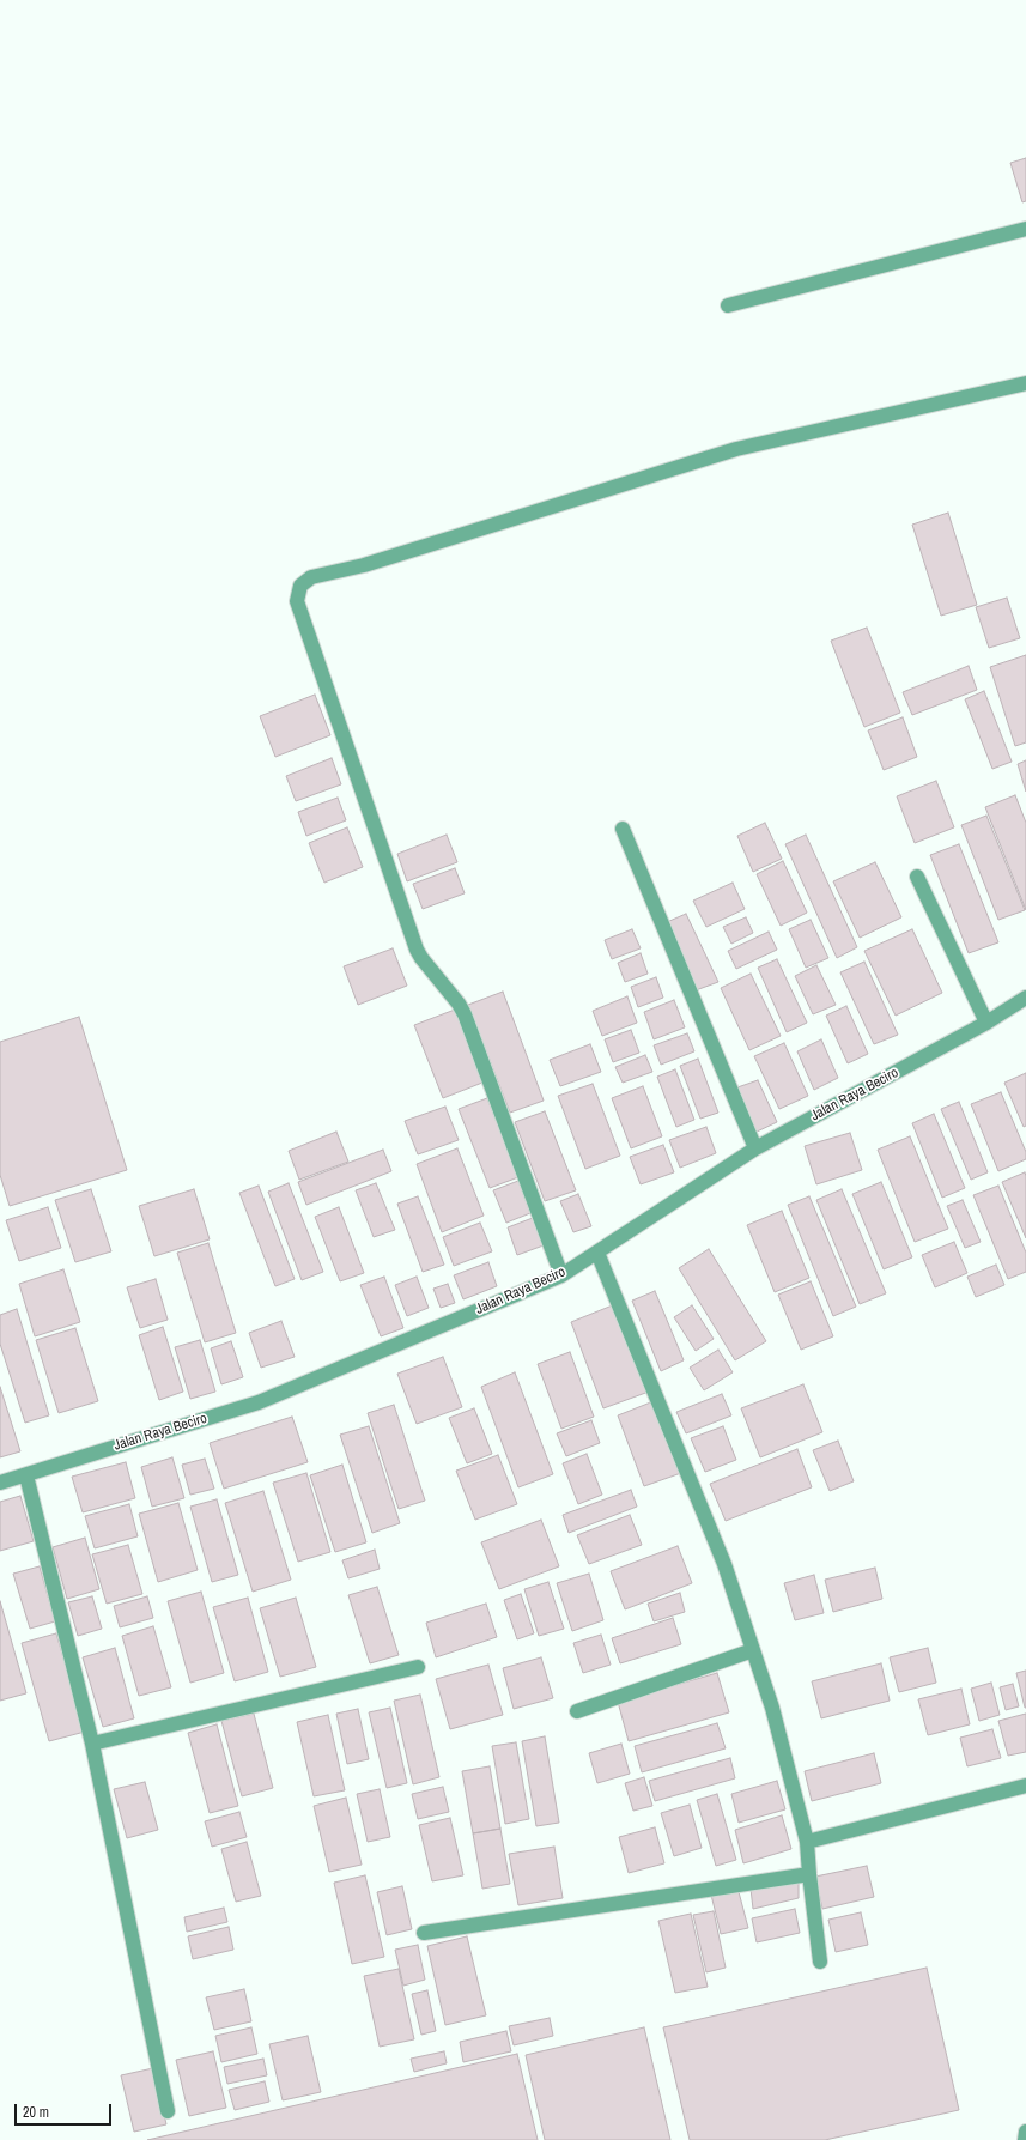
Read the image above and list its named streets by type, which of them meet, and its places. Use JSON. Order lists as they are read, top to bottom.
{
  "streets": {
    "street": ["Jalan Raya Beciro"]
  },
  "scale_bar": "20 m"
}
